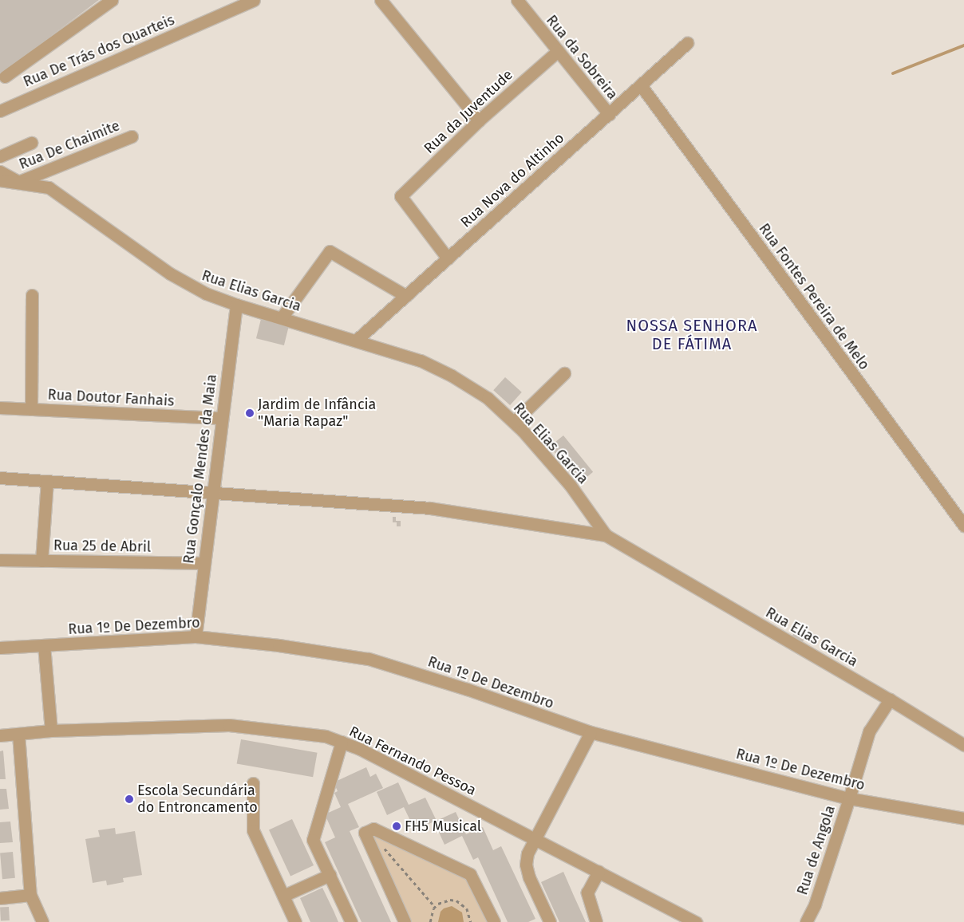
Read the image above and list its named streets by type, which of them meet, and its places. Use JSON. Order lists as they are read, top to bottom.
{
  "streets": {
    "street": [
      "Rua De Trás dos Quarteis",
      "Rua da Sobreira",
      "Rua da Juventude",
      "Rua De Chaimite",
      "Rua Nova do Altinho",
      "Rua Elias Garcia",
      "Rua Fontes Pereira de Melo",
      "Rua Doutor Fanhais",
      "Rua Gonçalo Mendes da Maia",
      "Rua 25 de Abril",
      "Rua 1º De Dezembro",
      "Rua Fernando Pessoa",
      "Rua de Angola"
    ]
  },
  "crossings": [
    ["Rua da Sobreira", "Rua da Juventude"],
    ["Rua da Sobreira", "Rua Nova do Altinho"],
    ["Rua da Juventude", "Rua Nova do Altinho"],
    ["Rua De Chaimite", "Rua Elias Garcia"],
    ["Rua Nova do Altinho", "Rua Elias Garcia"],
    ["Rua Nova do Altinho", "Rua Fontes Pereira de Melo"],
    ["Rua Elias Garcia", "Rua Gonçalo Mendes da Maia"],
    ["Rua Elias Garcia", "Rua de Angola"],
    ["Rua Doutor Fanhais", "Rua Gonçalo Mendes da Maia"],
    ["Rua Gonçalo Mendes da Maia", "Rua 25 de Abril"],
    ["Rua Gonçalo Mendes da Maia", "Rua 1º De Dezembro"],
    ["Rua 1º De Dezembro", "Rua de Angola"]
  ],
  "districts": ["NOSSA SENHORA DE FÁTIMA"],
  "places": ["Jardim de Infância \"Maria Rapaz\"", "Escola Secundária do Entroncamento", "FH5 Musical"]
}
